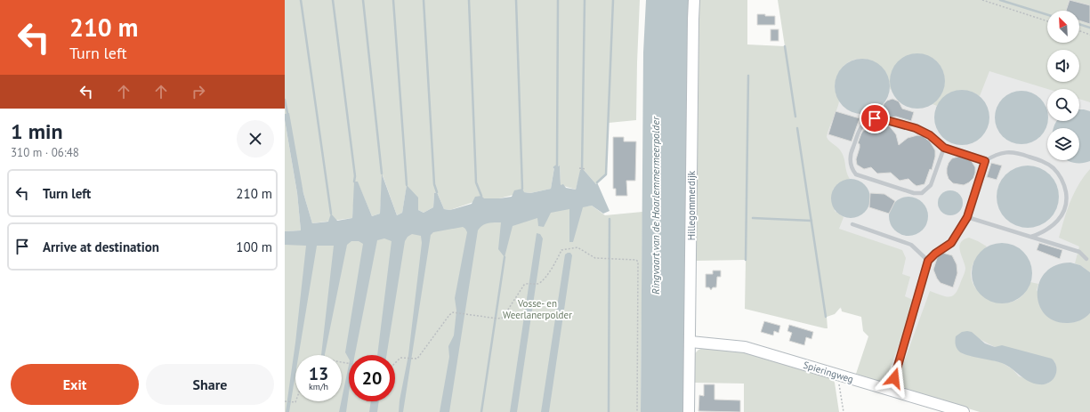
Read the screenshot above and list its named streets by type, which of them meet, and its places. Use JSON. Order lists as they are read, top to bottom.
{
  "streets": {
    "street": ["Hillegommerdijk", "Spieringweg"]
  },
  "crossings": [
    ["Hillegommerdijk", "Spieringweg"]
  ],
  "water": ["Ringvaart van de Haarlemmermeerpolder"],
  "parks": ["Vosse- en Weerlanerpolder"],
  "north": "top left",
  "page": {
    "turn": ["210 m", "Turn left"],
    "heading": ["1 min", "310 m · 06:48"],
    "list": [
      {
        "name": "Turn left",
        "value": "210 m"
      },
      {
        "name": "Arrive at destination",
        "value": "100 m"
      }
    ],
    "speed": "13 km/h",
    "limit": "20",
    "buttons": ["Exit", "Share"]
  }
}
